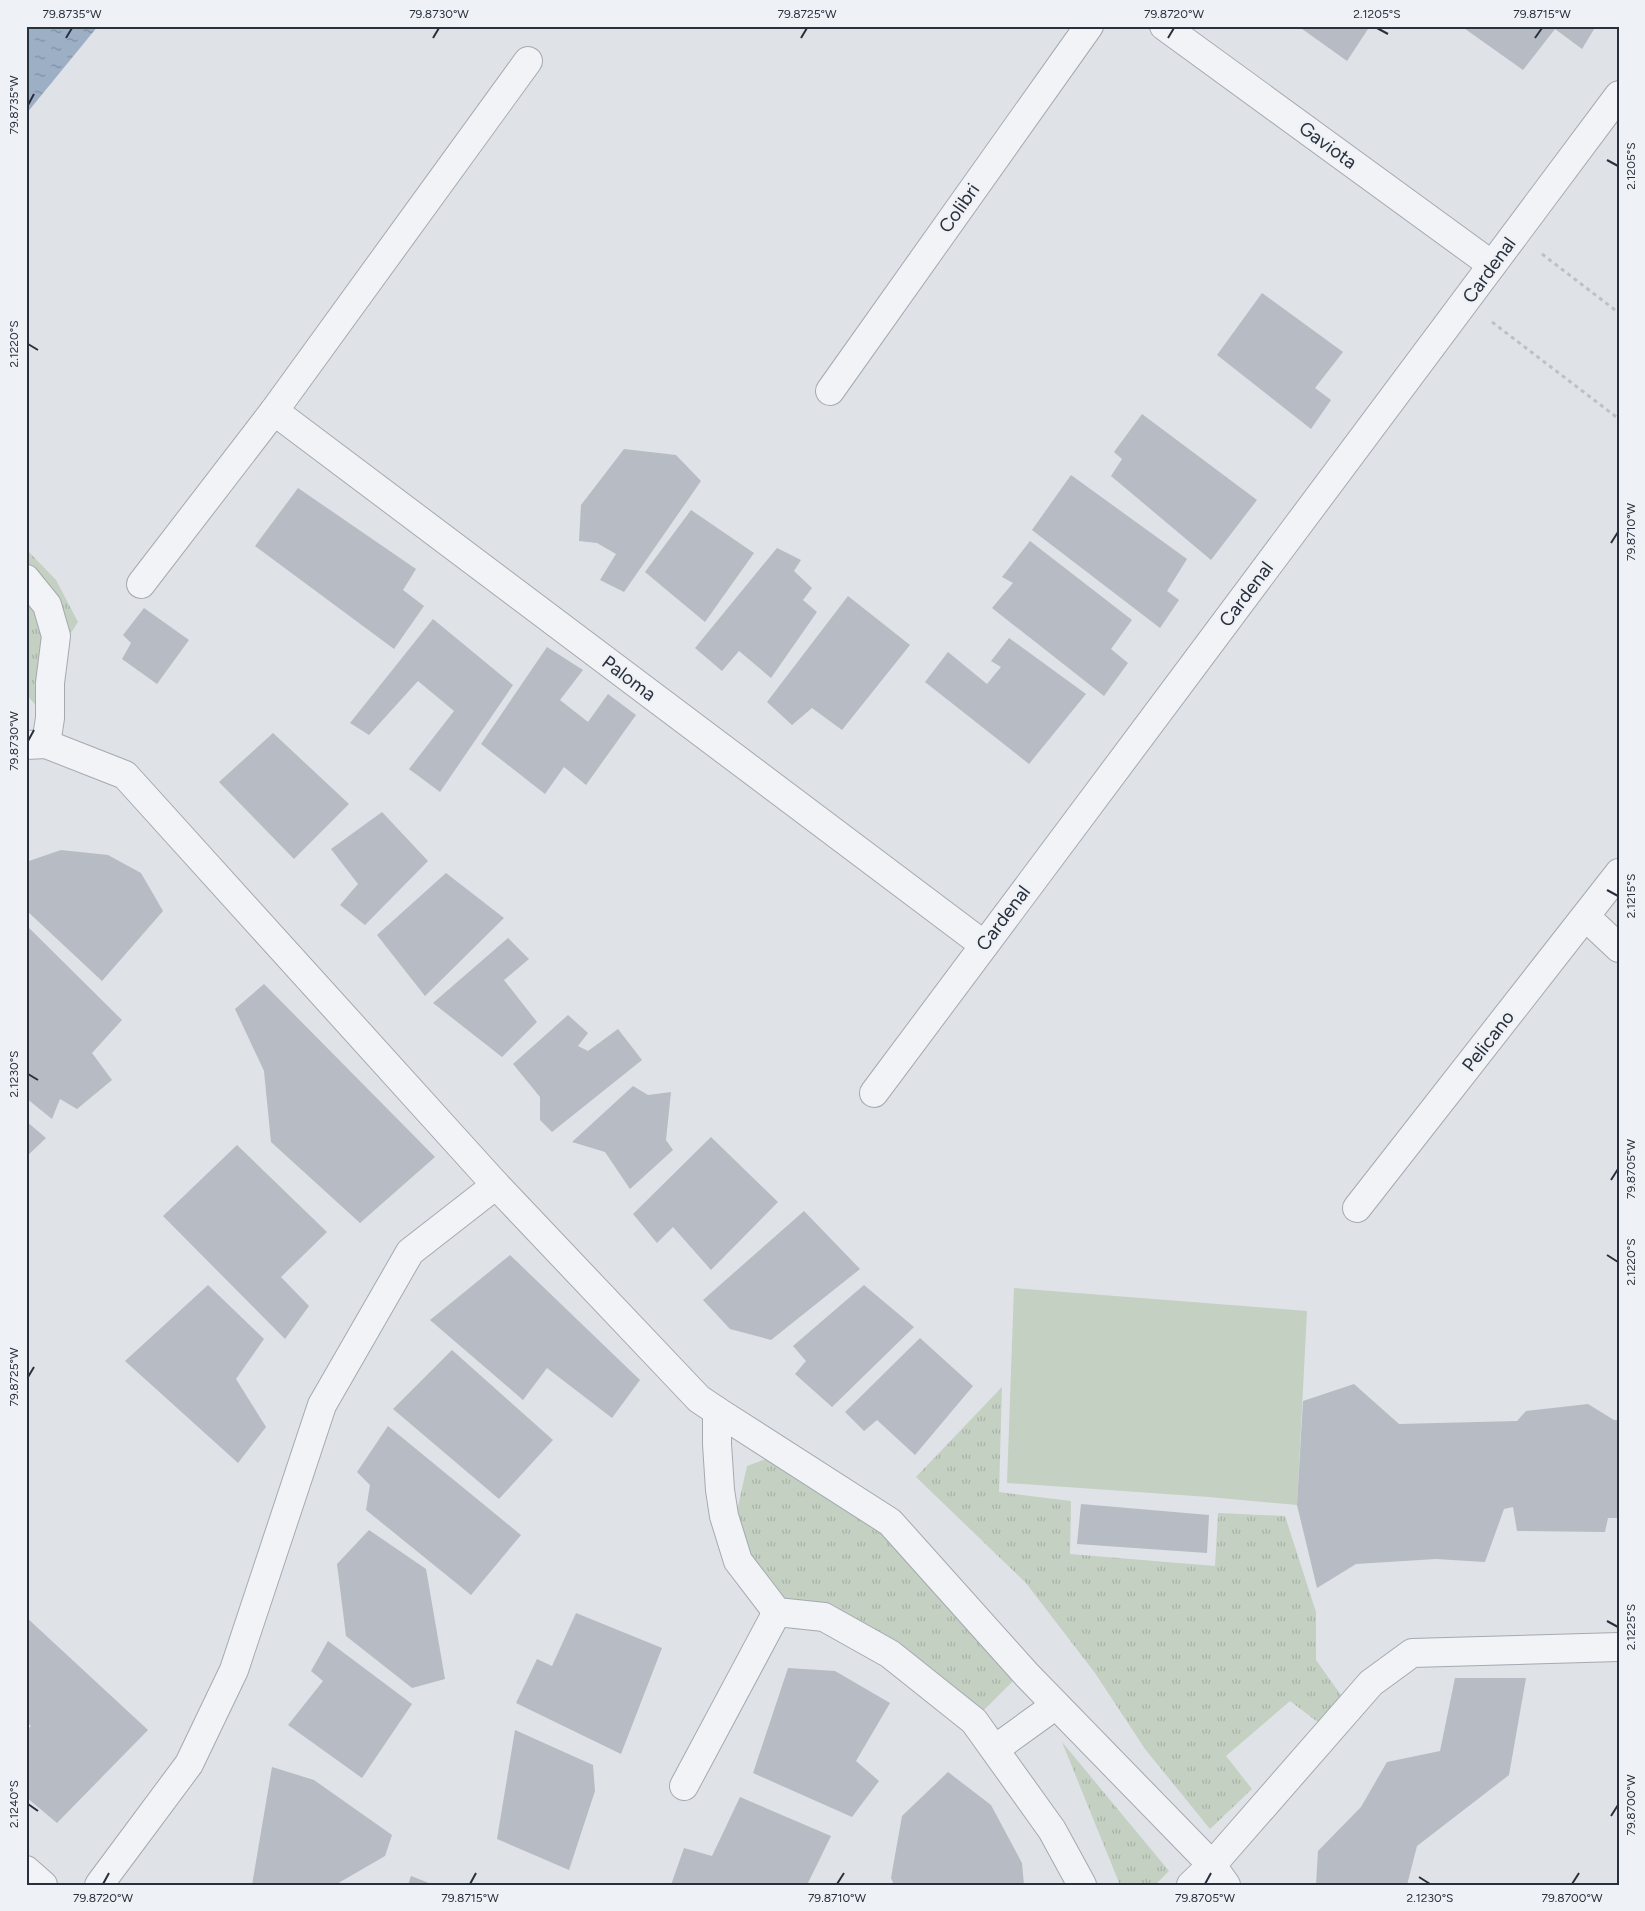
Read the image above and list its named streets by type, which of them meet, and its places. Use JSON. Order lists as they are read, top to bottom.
{
  "streets": {
    "street": [
      "Gaviota",
      "Colibri",
      "Cardenal",
      "Paloma",
      "Pelicano"
    ]
  },
  "crossings": [
    ["Gaviota", "Cardenal"],
    ["Cardenal", "Paloma"]
  ],
  "coordinates": [
    "79.8735°W",
    "79.8730°W",
    "79.8725°W",
    "79.8720°W",
    "2.1205°S",
    "79.8715°W",
    "2.1220°S",
    "79.8710°W",
    "2.1215°S",
    "2.1230°S",
    "79.8705°W",
    "2.1225°S",
    "2.1240°S",
    "79.8700°W"
  ]
}
